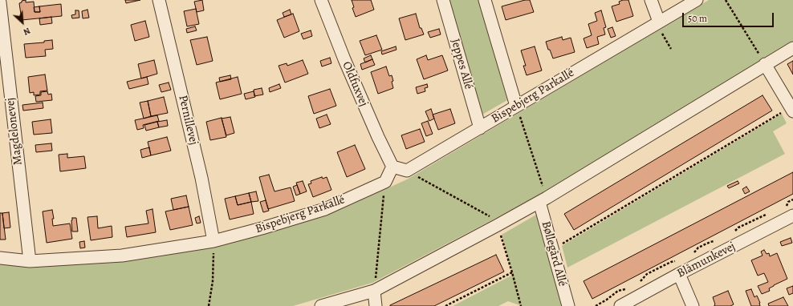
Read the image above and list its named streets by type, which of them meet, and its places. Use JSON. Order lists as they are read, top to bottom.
{
  "streets": {
    "street": [
      "Jeppes Allé",
      "Oldfuxvej",
      "Bispebjerg Parkallé",
      "Pernillevej",
      "Magdelonevej",
      "Bøllegård Allé",
      "Blåmunkevej"
    ]
  },
  "crossings": [
    ["Jeppes Allé", "Bispebjerg Parkallé"],
    ["Bispebjerg Parkallé", "Pernillevej"],
    ["Bispebjerg Parkallé", "Magdelonevej"]
  ],
  "scale_bar": "50 m",
  "north": "bottom right"
}
